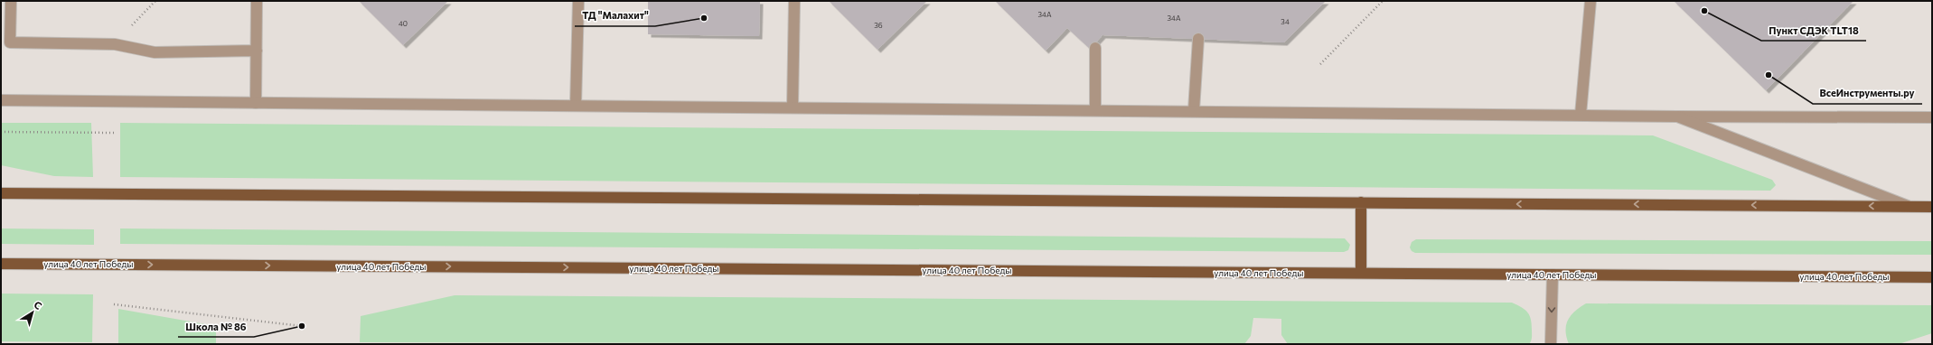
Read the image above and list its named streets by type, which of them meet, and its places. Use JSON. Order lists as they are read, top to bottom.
{
  "streets": {
    "main road": ["улица 40 лет Победы"]
  },
  "places": [
    "Пункт СДЭК TLT18",
    "ТД \"Малахит\"",
    "ВсеИнструменты.ру",
    "Школа № 86"
  ],
  "house_numbers": [
    "34А",
    "34А",
    "34",
    "40",
    "36"
  ],
  "north": "top right"
}
